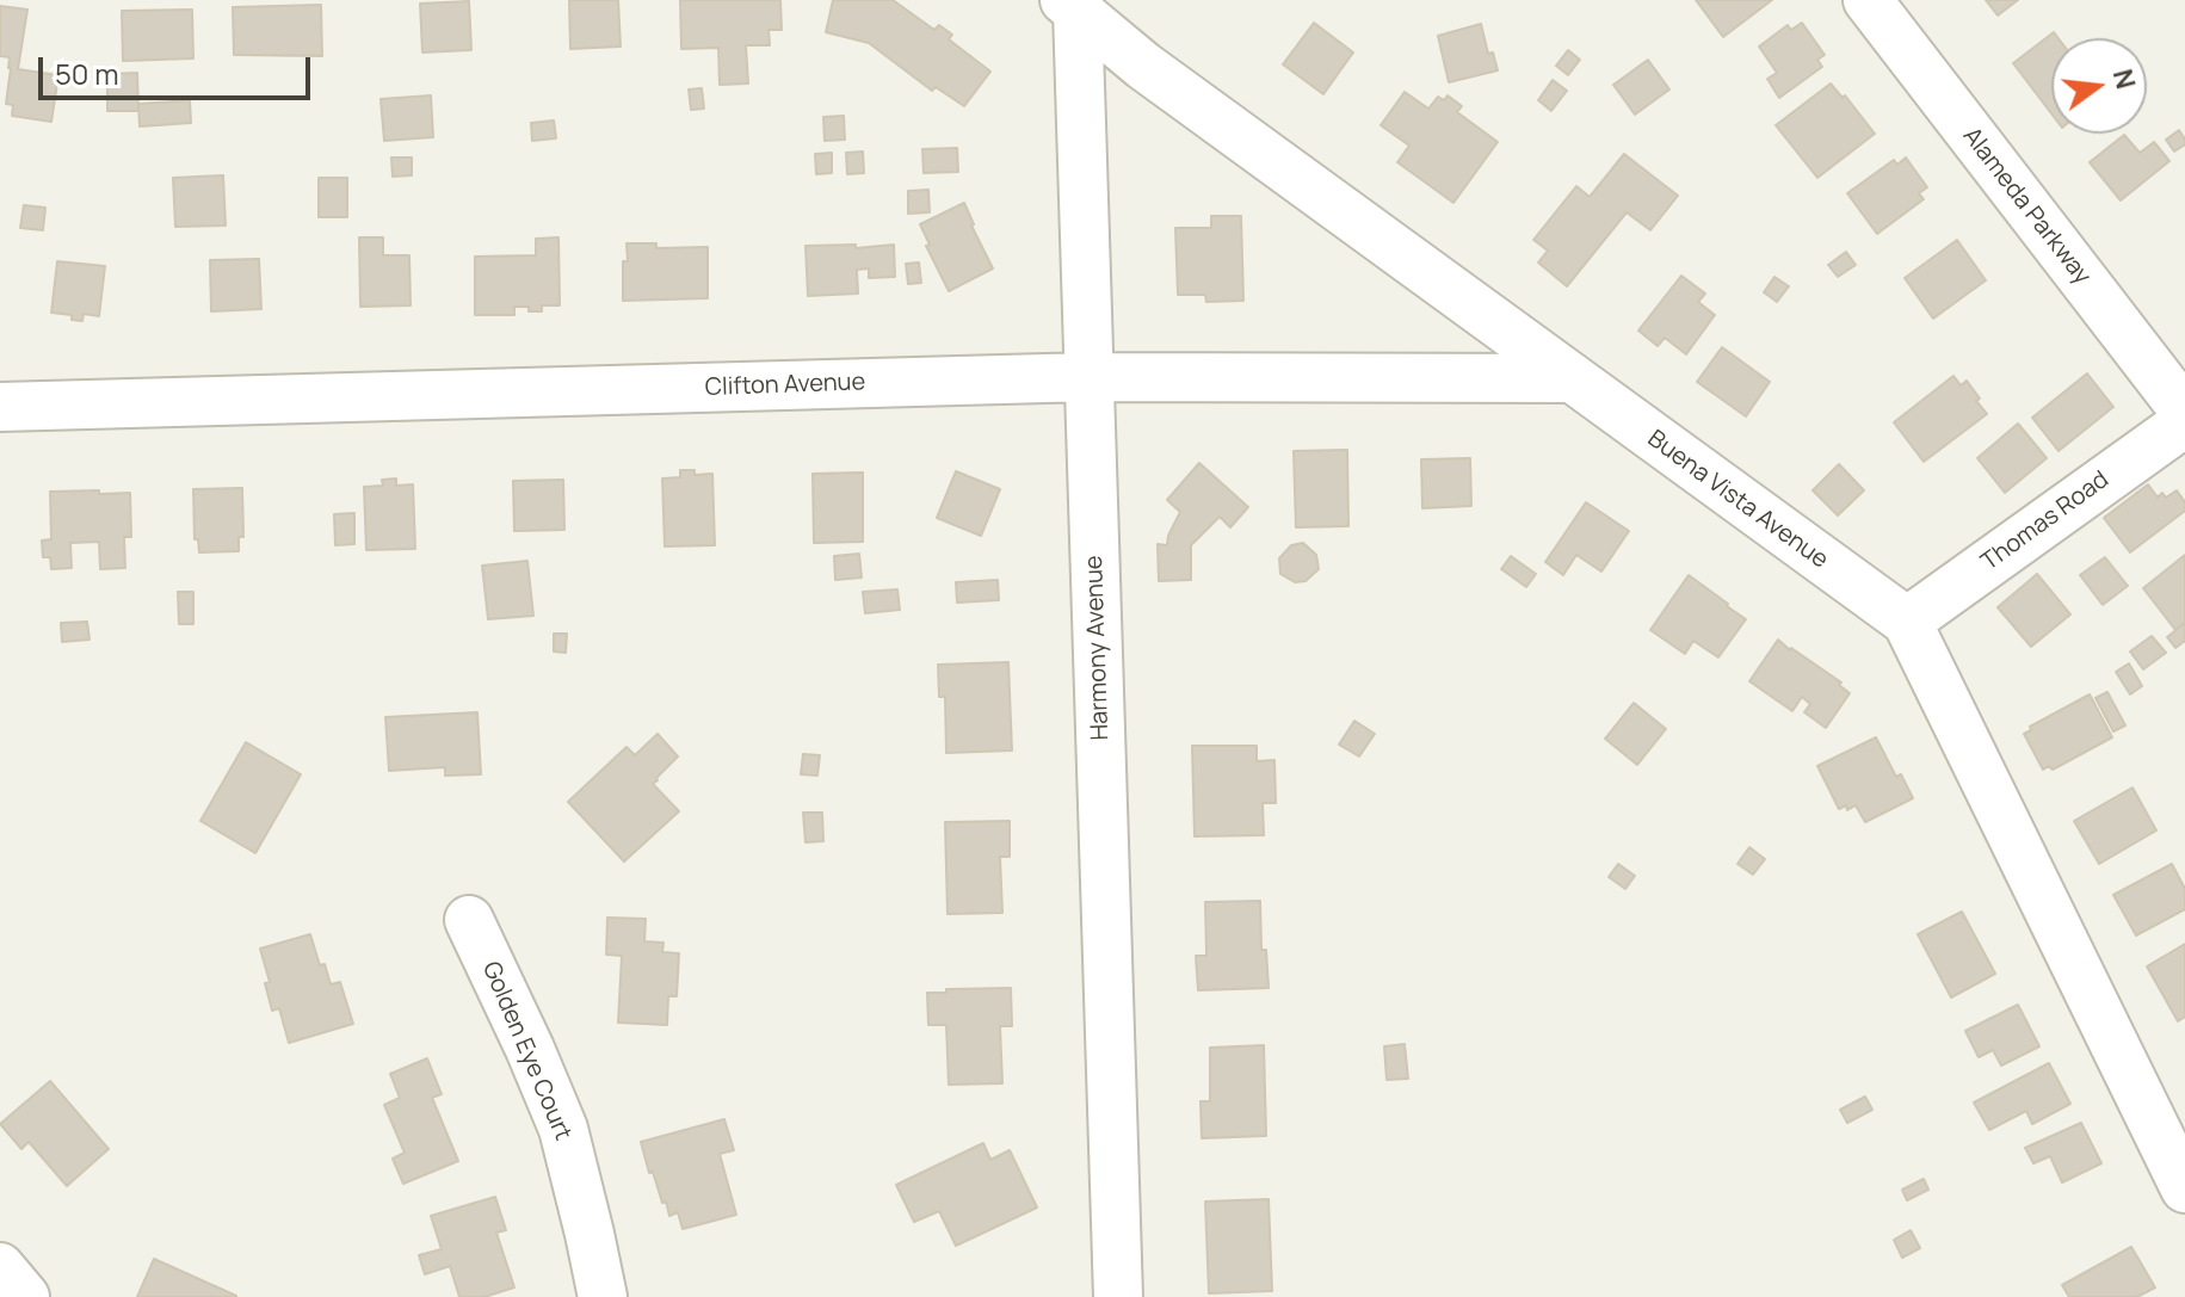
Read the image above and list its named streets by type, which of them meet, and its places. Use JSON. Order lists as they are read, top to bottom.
{
  "streets": {
    "street": [
      "Alameda Parkway",
      "Clifton Avenue",
      "Buena Vista Avenue",
      "Thomas Road",
      "Harmony Avenue",
      "Golden Eye Court"
    ]
  },
  "crossings": [
    ["Clifton Avenue", "Buena Vista Avenue"],
    ["Clifton Avenue", "Harmony Avenue"],
    ["Buena Vista Avenue", "Thomas Road"],
    ["Buena Vista Avenue", "Harmony Avenue"]
  ],
  "scale_bar": "50 m",
  "north": "right"
}
